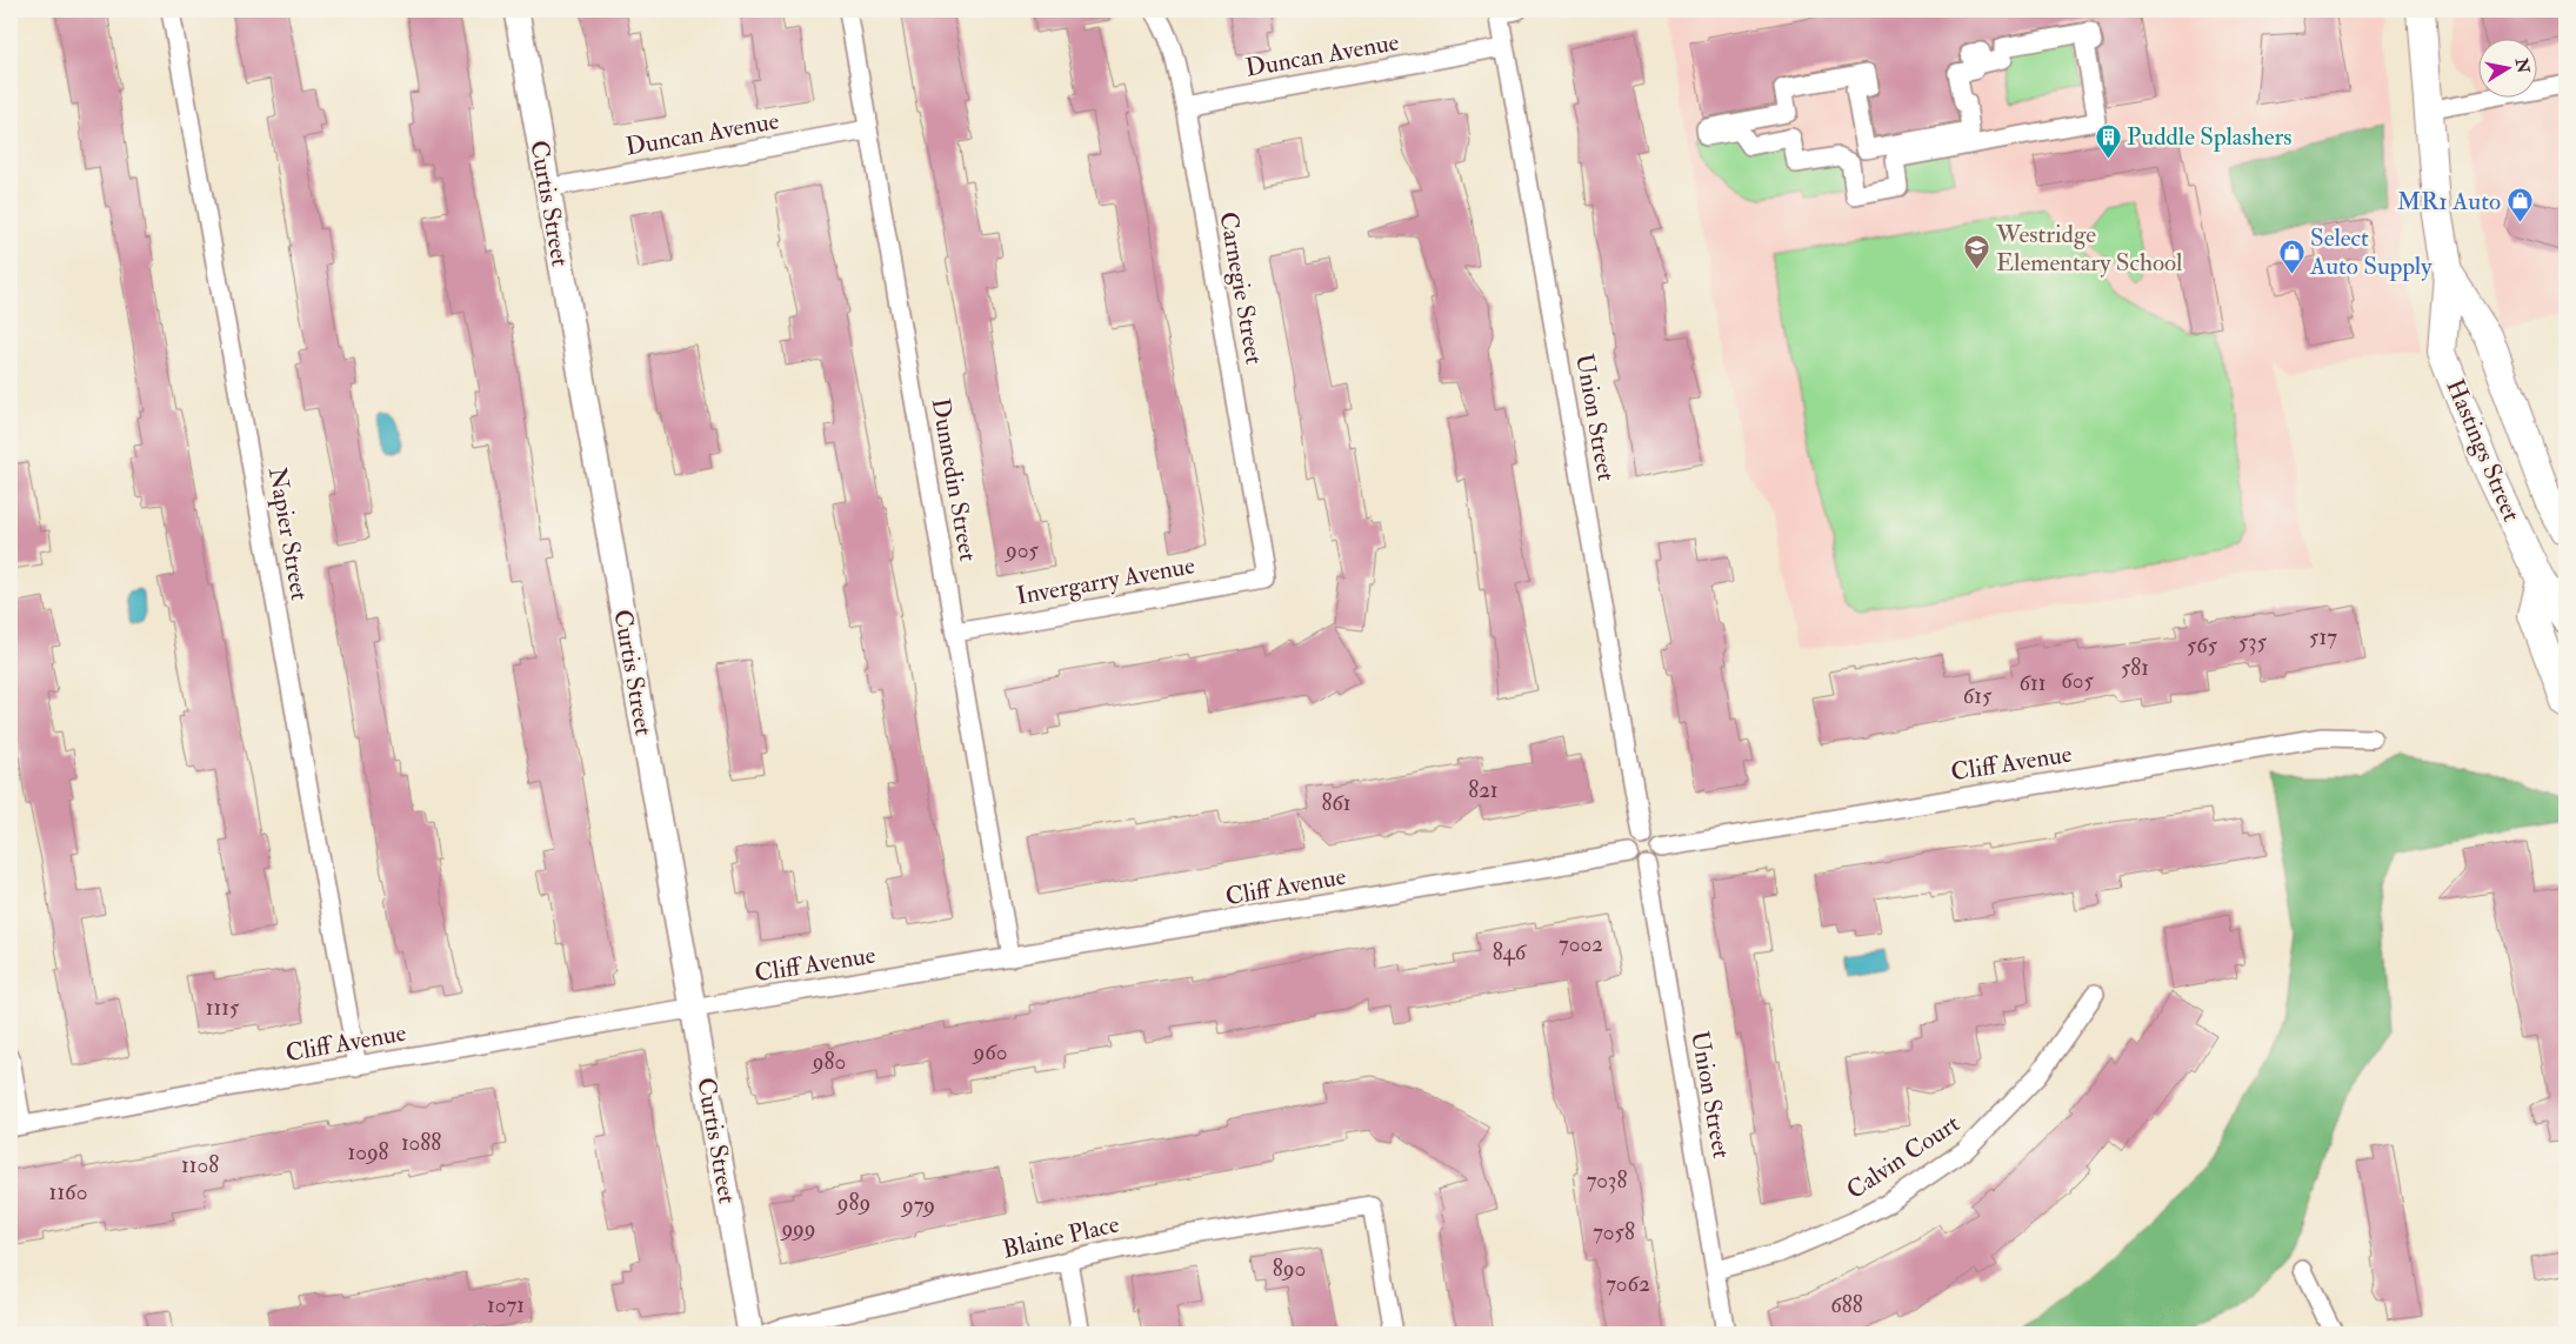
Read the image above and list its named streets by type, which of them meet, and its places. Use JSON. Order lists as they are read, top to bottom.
{
  "streets": {
    "main road": ["Hastings Street"],
    "street": [
      "Duncan Avenue",
      "Curtis Street",
      "Carnegie Street",
      "Union Street",
      "Dunnedin Street",
      "Napier Street",
      "Invergarry Avenue",
      "Cliff Avenue",
      "Calvin Court",
      "Blaine Place"
    ]
  },
  "crossings": [
    ["Duncan Avenue", "Curtis Street"],
    ["Duncan Avenue", "Carnegie Street"],
    ["Duncan Avenue", "Union Street"],
    ["Duncan Avenue", "Dunnedin Street"],
    ["Curtis Street", "Cliff Avenue"],
    ["Carnegie Street", "Invergarry Avenue"],
    ["Union Street", "Cliff Avenue"],
    ["Union Street", "Calvin Court"],
    ["Dunnedin Street", "Invergarry Avenue"],
    ["Dunnedin Street", "Cliff Avenue"],
    ["Napier Street", "Cliff Avenue"]
  ],
  "places": {
    "building": ["Puddle Splashers"],
    "shop": ["MR1 Auto", "Select Auto Supply"],
    "school or university": ["Westridge Elementary School"]
  },
  "house_numbers": [
    "905",
    "517",
    "535",
    "565",
    "581",
    "605",
    "611",
    "615",
    "821",
    "861",
    "7002",
    "846",
    "1115",
    "960",
    "980",
    "1088",
    "1098",
    "1108",
    "7038",
    "1160",
    "989",
    "979",
    "999",
    "7058",
    "890",
    "7062",
    "1071",
    "688"
  ],
  "north": "right"
}
